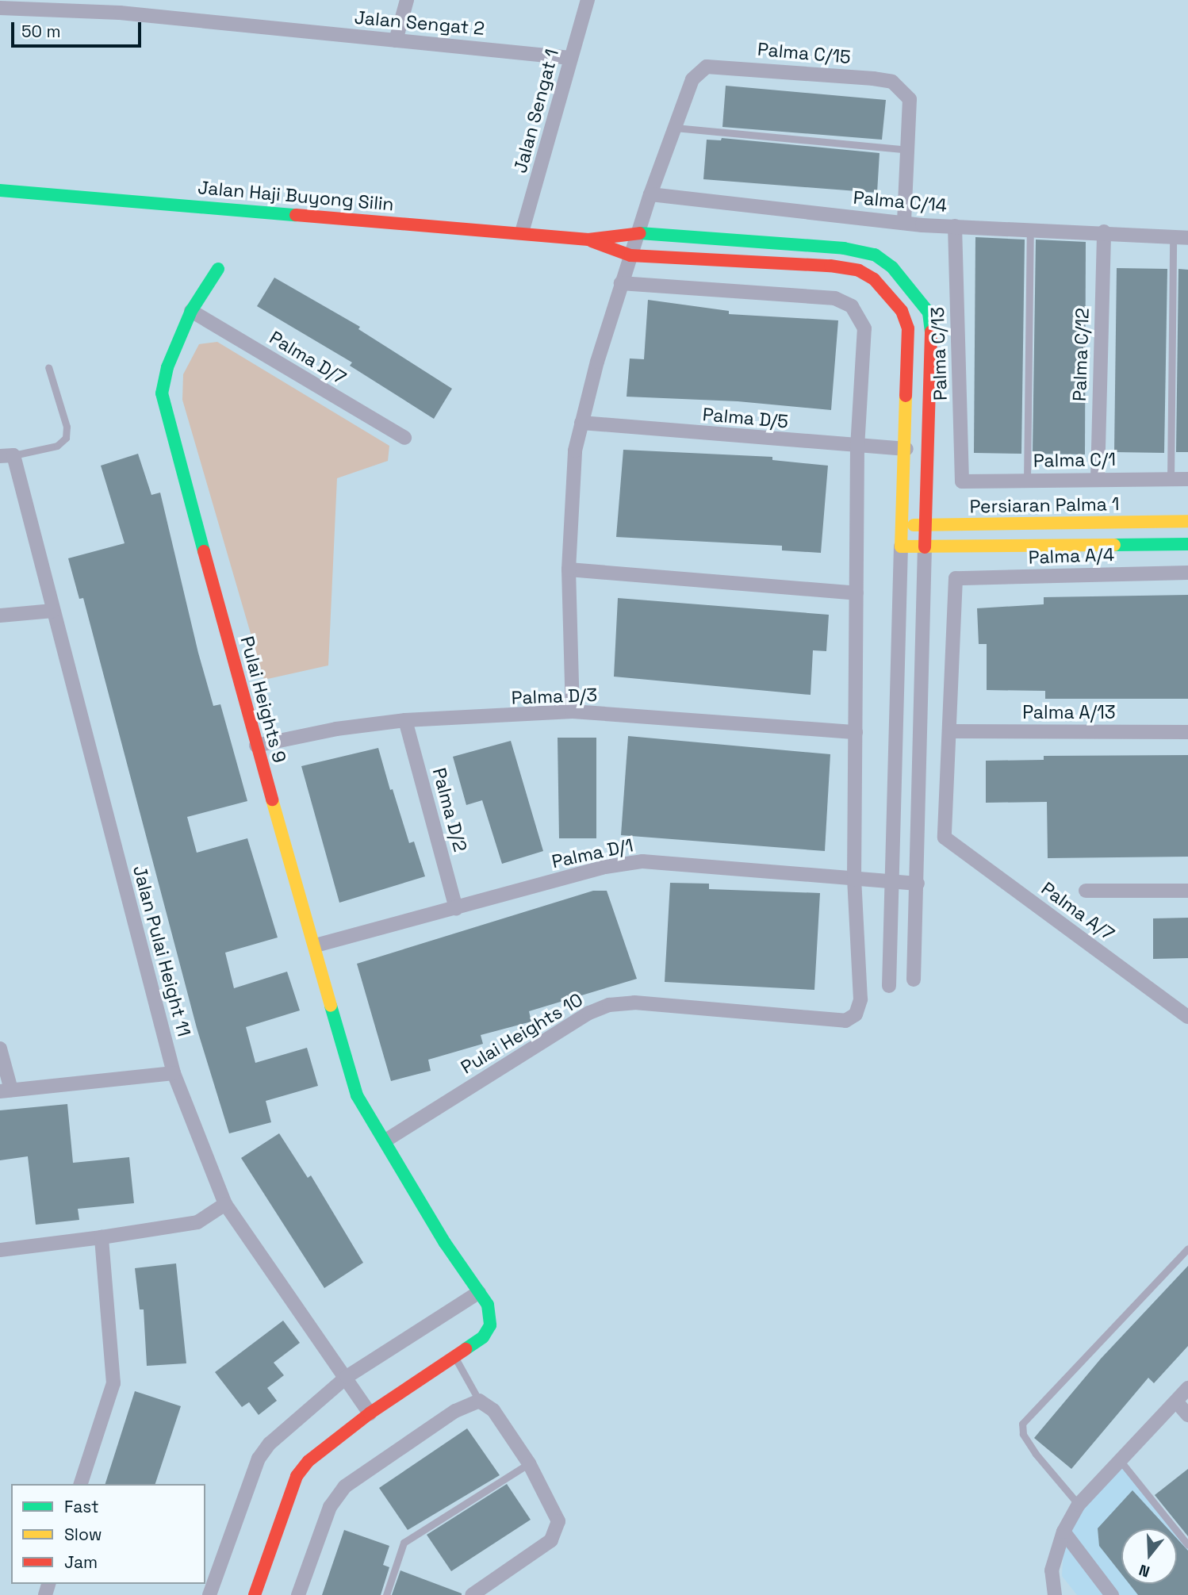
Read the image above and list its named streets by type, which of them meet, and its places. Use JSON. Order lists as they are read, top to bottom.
{
  "streets": {
    "street": [
      "Jalan Sengat 2",
      "Palma C/15",
      "Jalan Sengat 1",
      "Jalan Haji Buyong Silin",
      "Palma C/14",
      "Palma C/13",
      "Palma C/12",
      "Palma D/7",
      "Palma D/5",
      "Palma C/1",
      "Persiaran Palma 1",
      "Palma A/4",
      "Palma D/3",
      "Pulai Heights 9",
      "Palma A/13",
      "Palma D/2",
      "Palma D/1",
      "Palma A/7",
      "Jalan Pulai Height 11",
      "Pulai Heights 10"
    ]
  },
  "crossings": [
    ["Jalan Sengat 2", "Jalan Sengat 1"],
    ["Palma C/15", "Palma C/14"],
    ["Jalan Sengat 1", "Jalan Haji Buyong Silin"],
    ["Palma C/14", "Palma C/13"],
    ["Palma C/14", "Palma C/12"],
    ["Palma C/13", "Palma C/1"],
    ["Palma C/12", "Palma C/1"],
    ["Palma D/7", "Pulai Heights 9"],
    ["Palma A/4", "Palma A/13"],
    ["Palma A/4", "Palma A/7"],
    ["Palma D/3", "Pulai Heights 9"],
    ["Palma D/3", "Palma D/2"],
    ["Pulai Heights 9", "Palma D/1"],
    ["Pulai Heights 9", "Jalan Pulai Height 11"],
    ["Pulai Heights 9", "Pulai Heights 10"],
    ["Palma A/13", "Palma A/7"],
    ["Palma D/2", "Palma D/1"],
    ["Palma D/1", "Pulai Heights 10"]
  ],
  "legend": ["Fast", "Slow", "Jam"],
  "scale_bar": "50 m",
  "north": "bottom"
}
